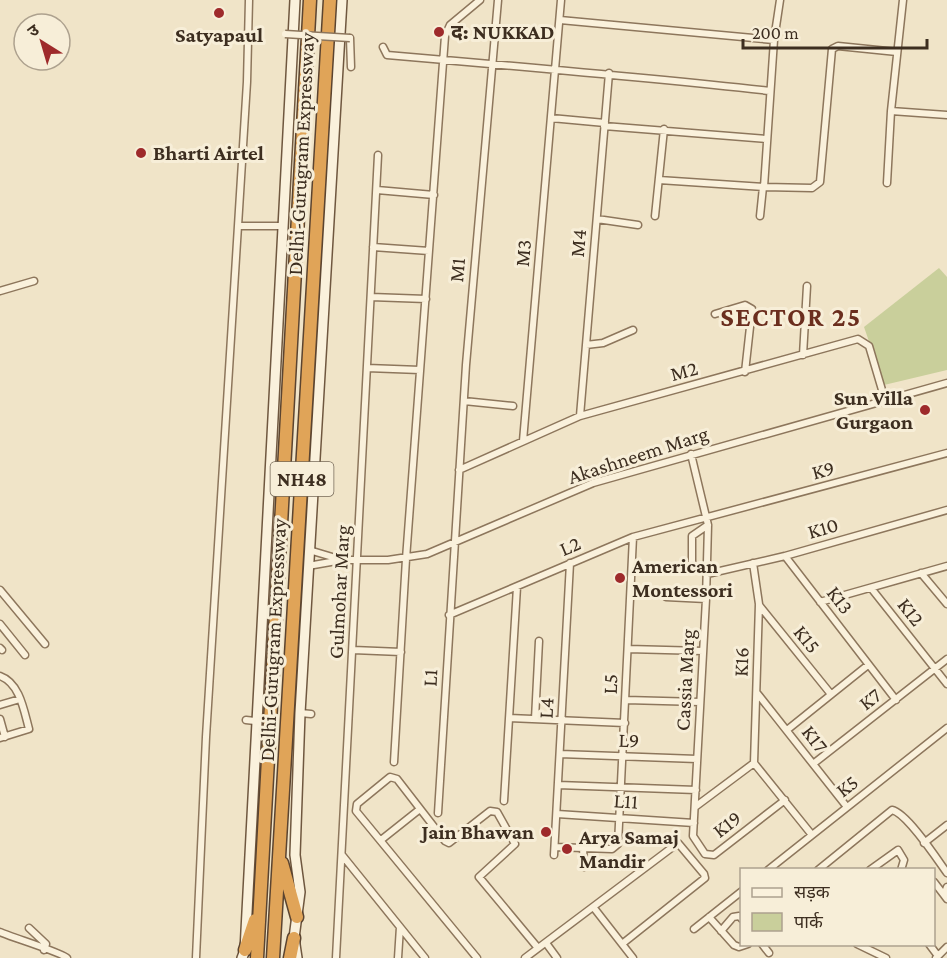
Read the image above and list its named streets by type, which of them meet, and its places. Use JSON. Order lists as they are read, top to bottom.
{
  "streets": {
    "highway": ["Delhi-Gurugram Expressway", "NH48"],
    "street": [
      "M4",
      "M3",
      "M1",
      "M2",
      "Akashneem Marg",
      "K9",
      "K10",
      "L2",
      "Gulmohar Marg",
      "K13",
      "K12",
      "K15",
      "K16",
      "L1",
      "Cassia Marg",
      "L5",
      "K7",
      "L4",
      "K17",
      "L9",
      "K5",
      "L11",
      "K19"
    ]
  },
  "crossings": [
    ["M4", "M2"],
    ["M3", "M2"],
    ["M1", "M2"],
    ["M1", "Akashneem Marg"],
    ["M1", "L1"],
    ["M2", "Akashneem Marg"],
    ["Akashneem Marg", "Gulmohar Marg"],
    ["Akashneem Marg", "L1"],
    ["Akashneem Marg", "Cassia Marg"],
    ["K9", "L2"],
    ["K9", "Cassia Marg"],
    ["K10", "K13"],
    ["K10", "K16"],
    ["K10", "Cassia Marg"],
    ["L2", "L1"],
    ["L2", "Cassia Marg"],
    ["L2", "L5"],
    ["L2", "L4"],
    ["K13", "K7"],
    ["K12", "K7"],
    ["K15", "K16"],
    ["K16", "K17"],
    ["Cassia Marg", "L9"],
    ["Cassia Marg", "L11"],
    ["Cassia Marg", "K19"],
    ["L5", "L9"],
    ["L5", "L11"],
    ["K7", "K17"],
    ["L4", "L9"],
    ["L4", "L11"],
    ["K17", "K5"]
  ],
  "districts": ["SECTOR 25"],
  "places": [
    "Satyapaul",
    "द: NUKKAD",
    "Bharti Airtel",
    "Sun Villa Gurgaon",
    "American Montessori",
    "Jain Bhawan",
    "Arya Samaj Mandir"
  ],
  "legend": ["सड़क", "पार्क"],
  "scale_bar": "200 m",
  "north": "top left"
}
